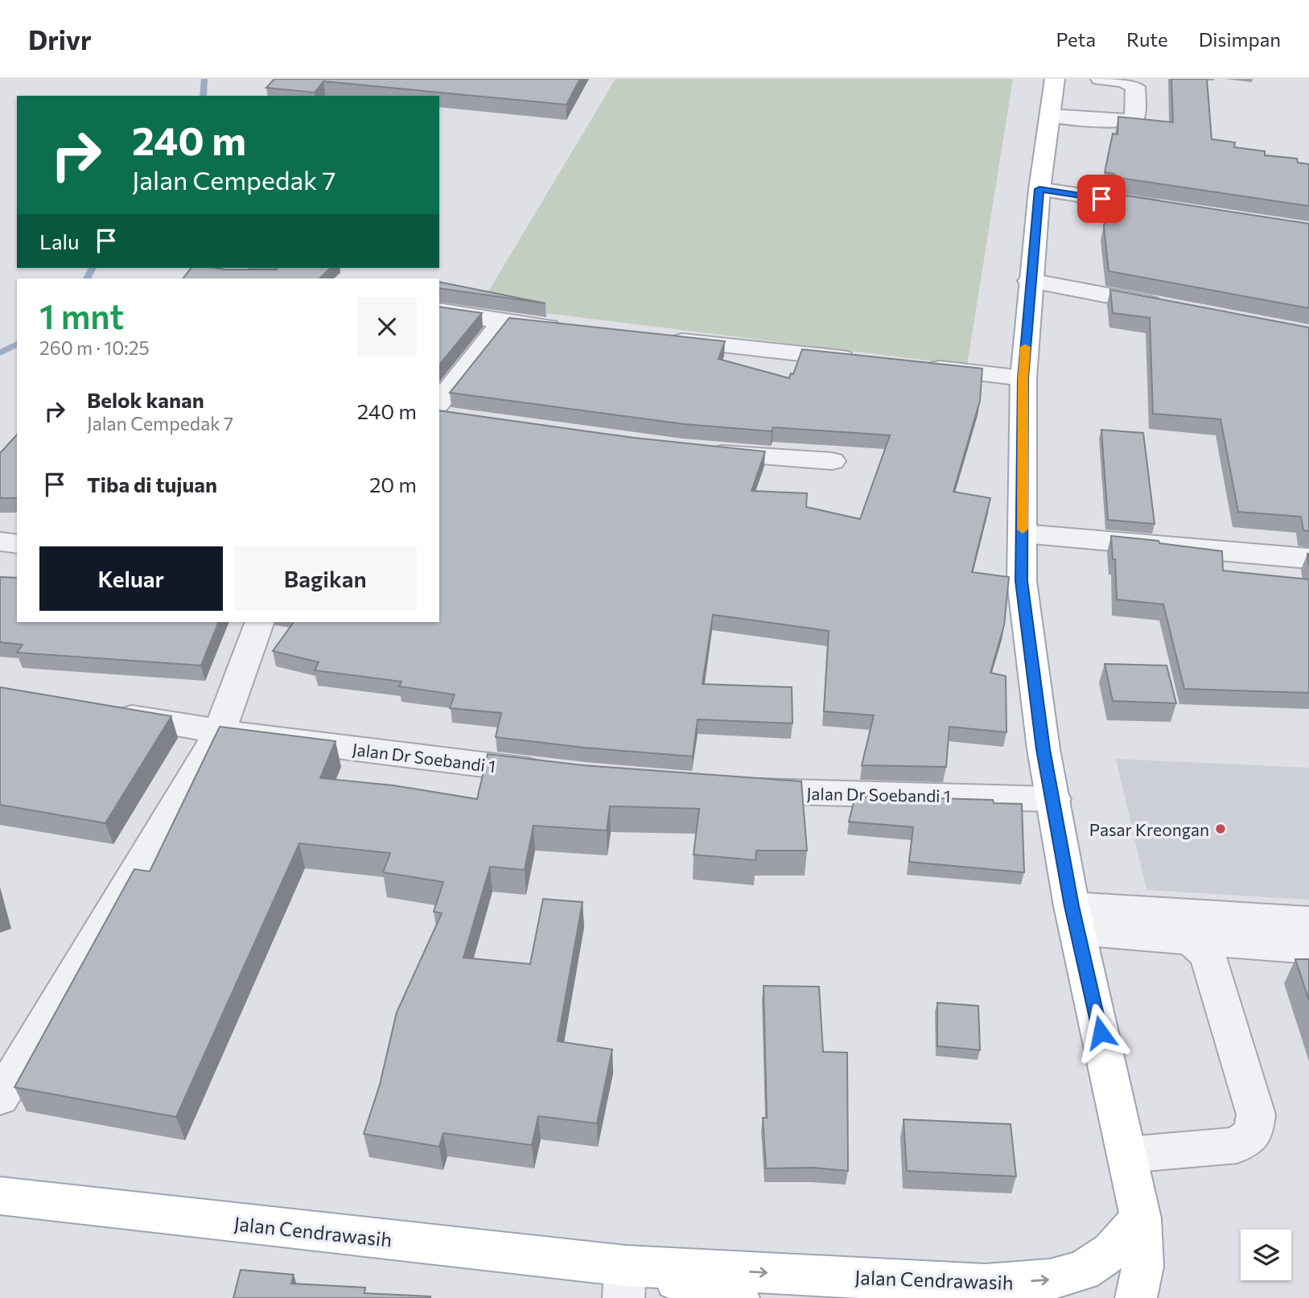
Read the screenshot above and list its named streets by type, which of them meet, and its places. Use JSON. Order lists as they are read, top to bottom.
{
  "streets": {
    "main road": ["Jalan Cendrawasih"],
    "street": ["Jalan Dr Soebandi 1"]
  },
  "one_way": ["Jalan Cendrawasih"],
  "places": ["Pasar Kreongan"],
  "page": {
    "header": "Drivr",
    "nav": ["Peta", "Rute", "Disimpan"],
    "turn": ["240 m", "Jalan Cempedak 7"],
    "then": "Lalu",
    "heading": ["1 mnt", "260 m · 10:25"],
    "list": [
      {
        "name": "Belok kanan",
        "note": "Jalan Cempedak 7",
        "value": "240 m"
      },
      {
        "name": "Tiba di tujuan",
        "value": "20 m"
      }
    ],
    "buttons": ["Keluar", "Bagikan"]
  }
}
